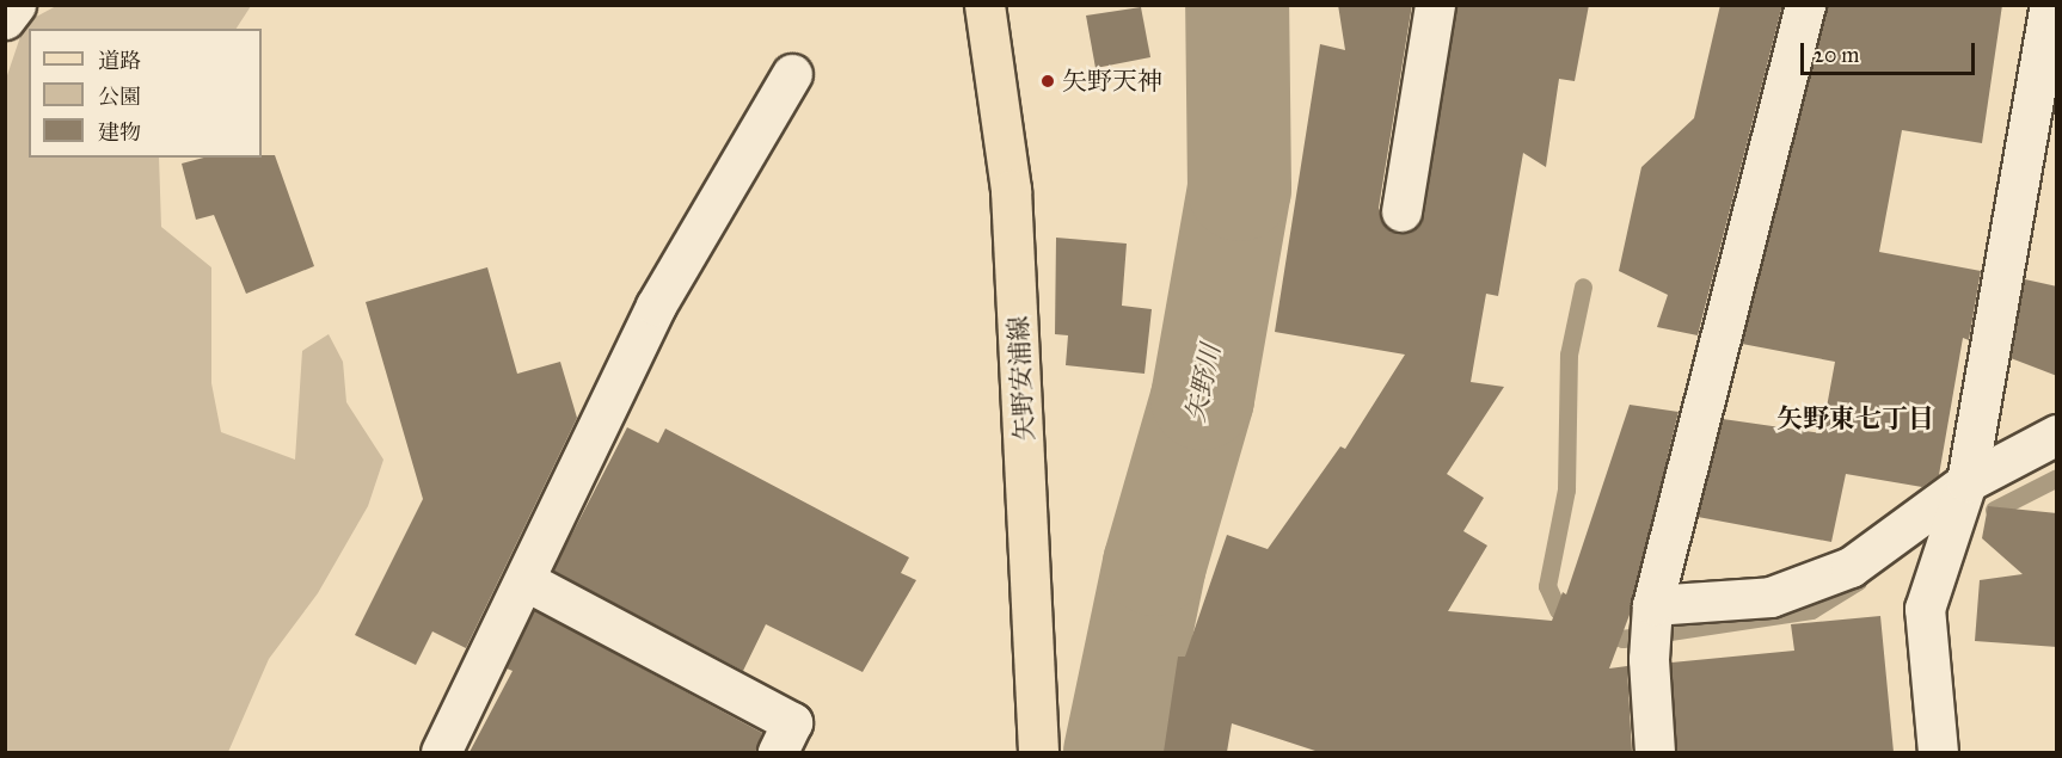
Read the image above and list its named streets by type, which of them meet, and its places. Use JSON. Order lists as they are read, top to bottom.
{
  "streets": {
    "main road": ["矢野安浦線"]
  },
  "districts": ["矢野東七丁目"],
  "water": ["矢野川"],
  "places": ["矢野天神"],
  "legend": ["道路", "公園", "建物"],
  "scale_bar": "20 m"
}
